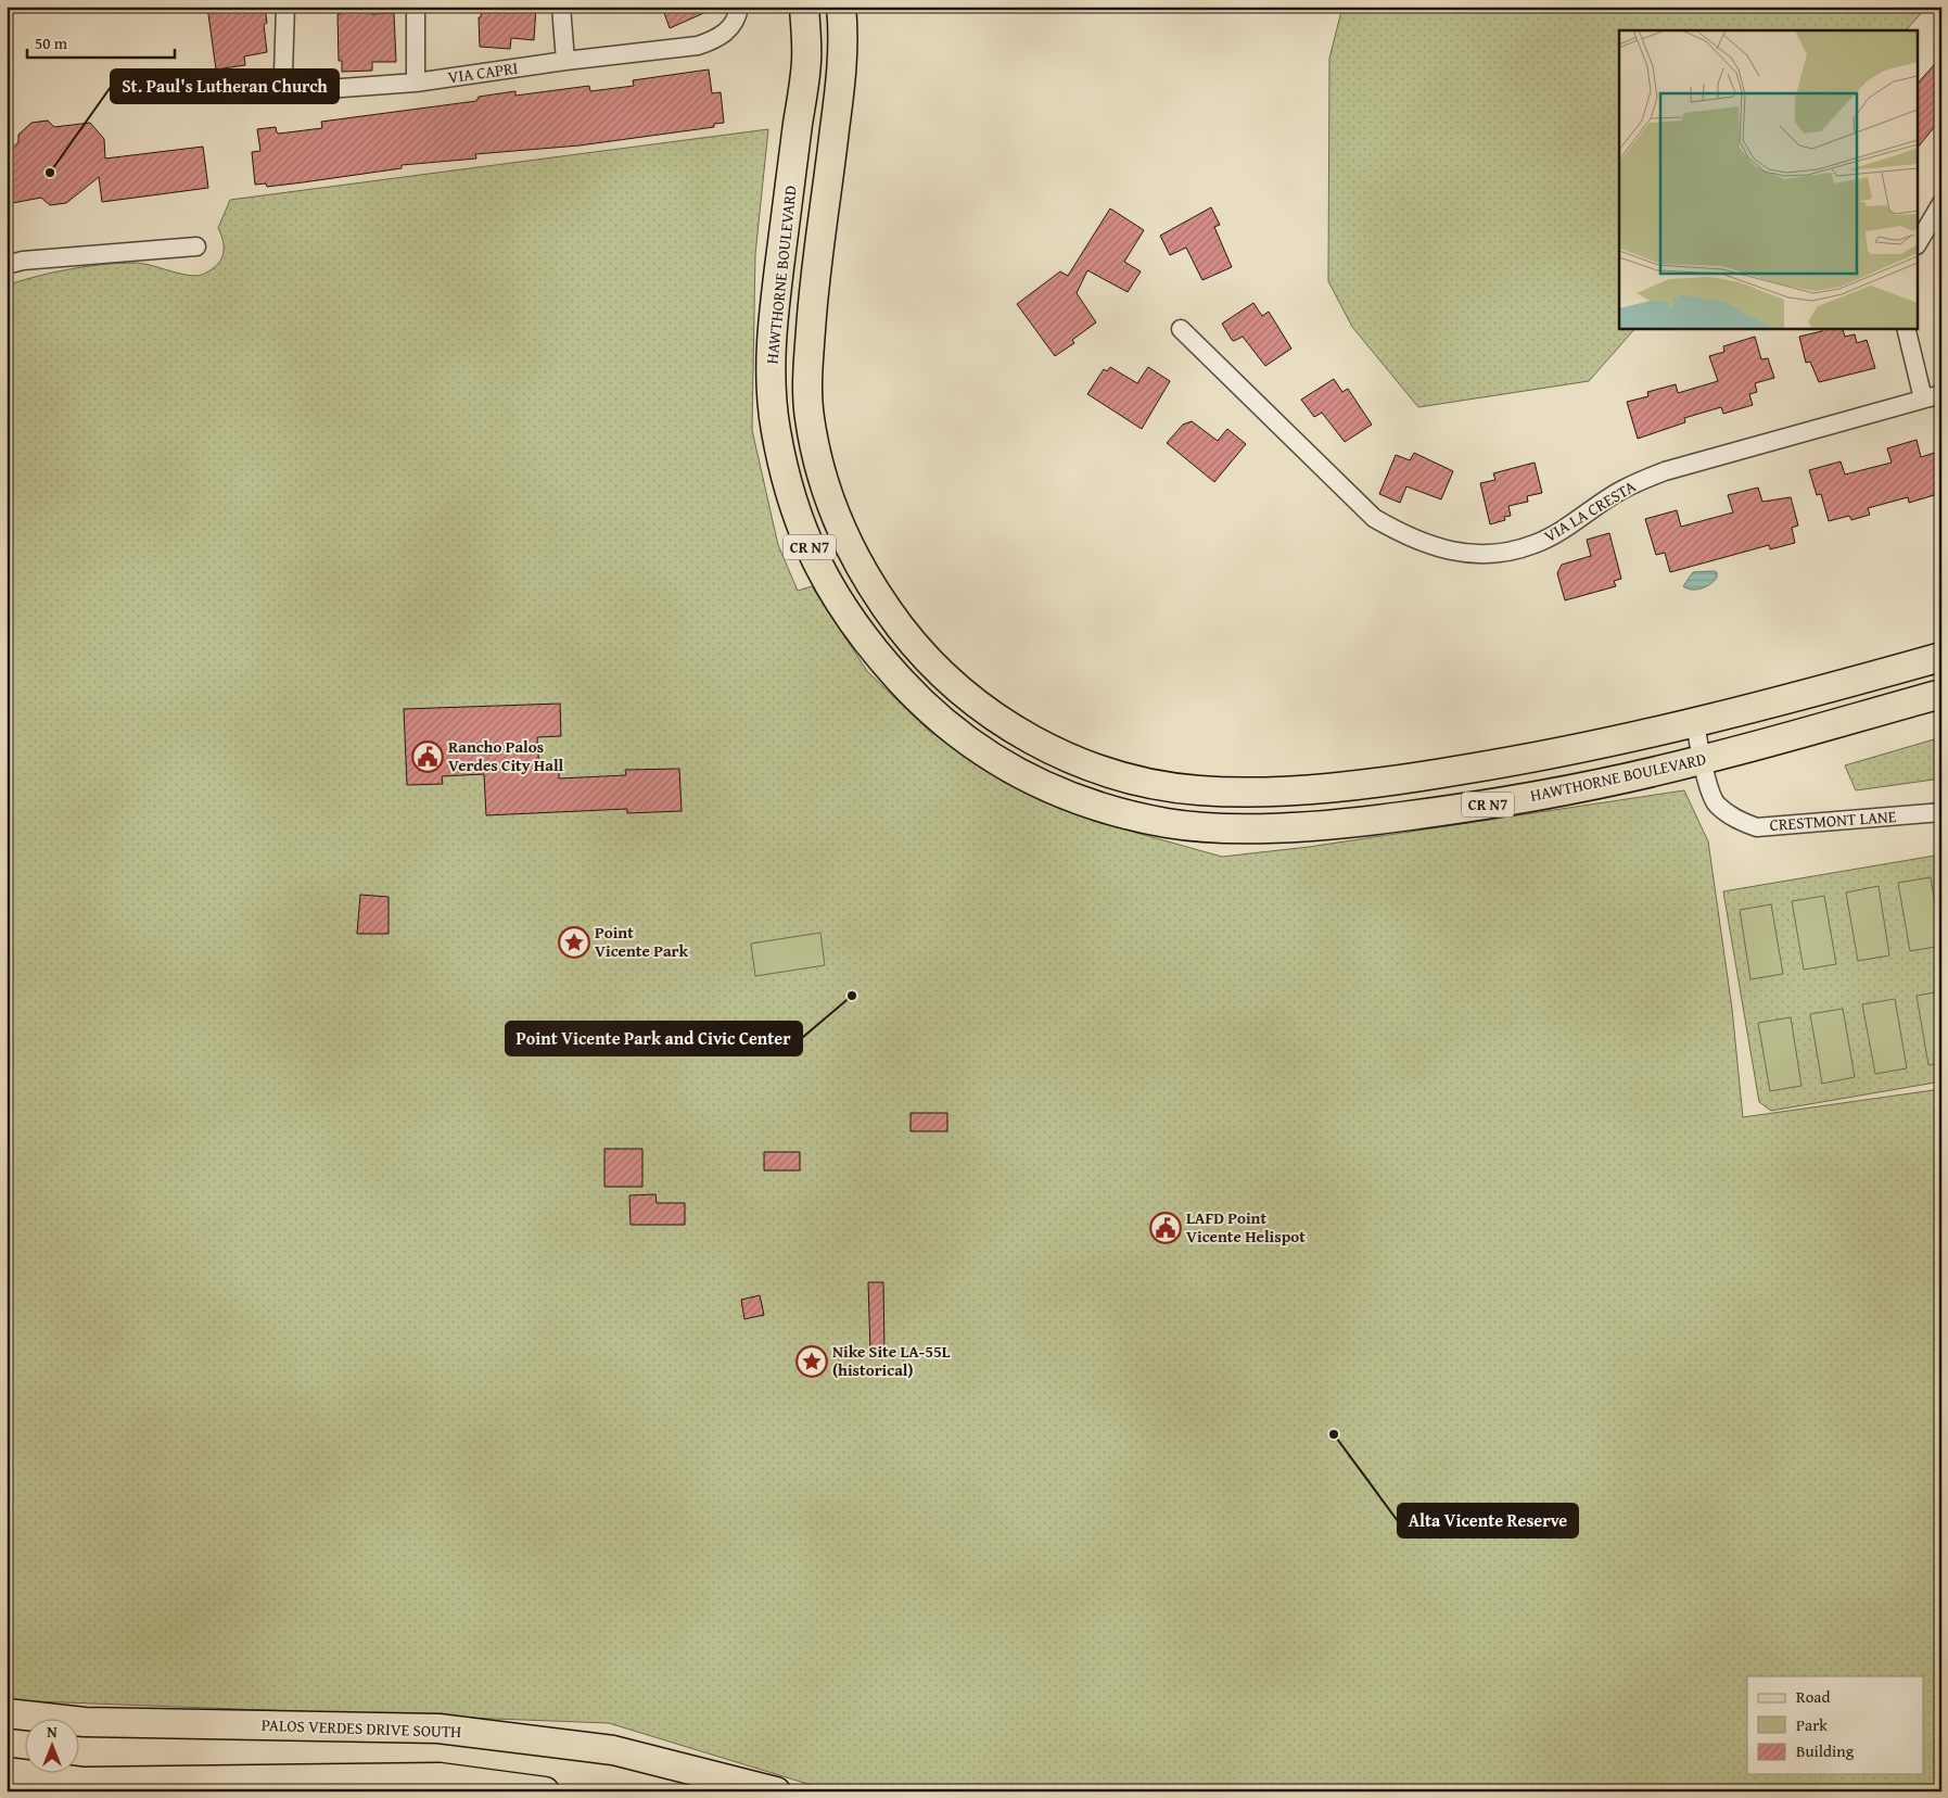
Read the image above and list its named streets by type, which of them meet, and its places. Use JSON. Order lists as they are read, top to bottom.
{
  "streets": {
    "main road": ["HAWTHORNE BOULEVARD", "CR N7", "PALOS VERDES DRIVE SOUTH"],
    "street": ["VIA CAPRI", "VIA LA CRESTA", "CRESTMONT LANE"]
  },
  "crossings": [
    ["HAWTHORNE BOULEVARD", "CRESTMONT LANE"]
  ],
  "places": {
    "other": ["St. Paul's Lutheran Church", "Point Vicente Park and Civic Center", "Alta Vicente Reserve"],
    "public building": ["Rancho Palos Verdes City Hall", "LAFD Point Vicente Helispot"],
    "place": ["Point Vicente Park", "Nike Site LA-55L (historical)"]
  },
  "legend": ["Road", "Park", "Building"],
  "scale_bar": "50 m",
  "north": "top"
}
